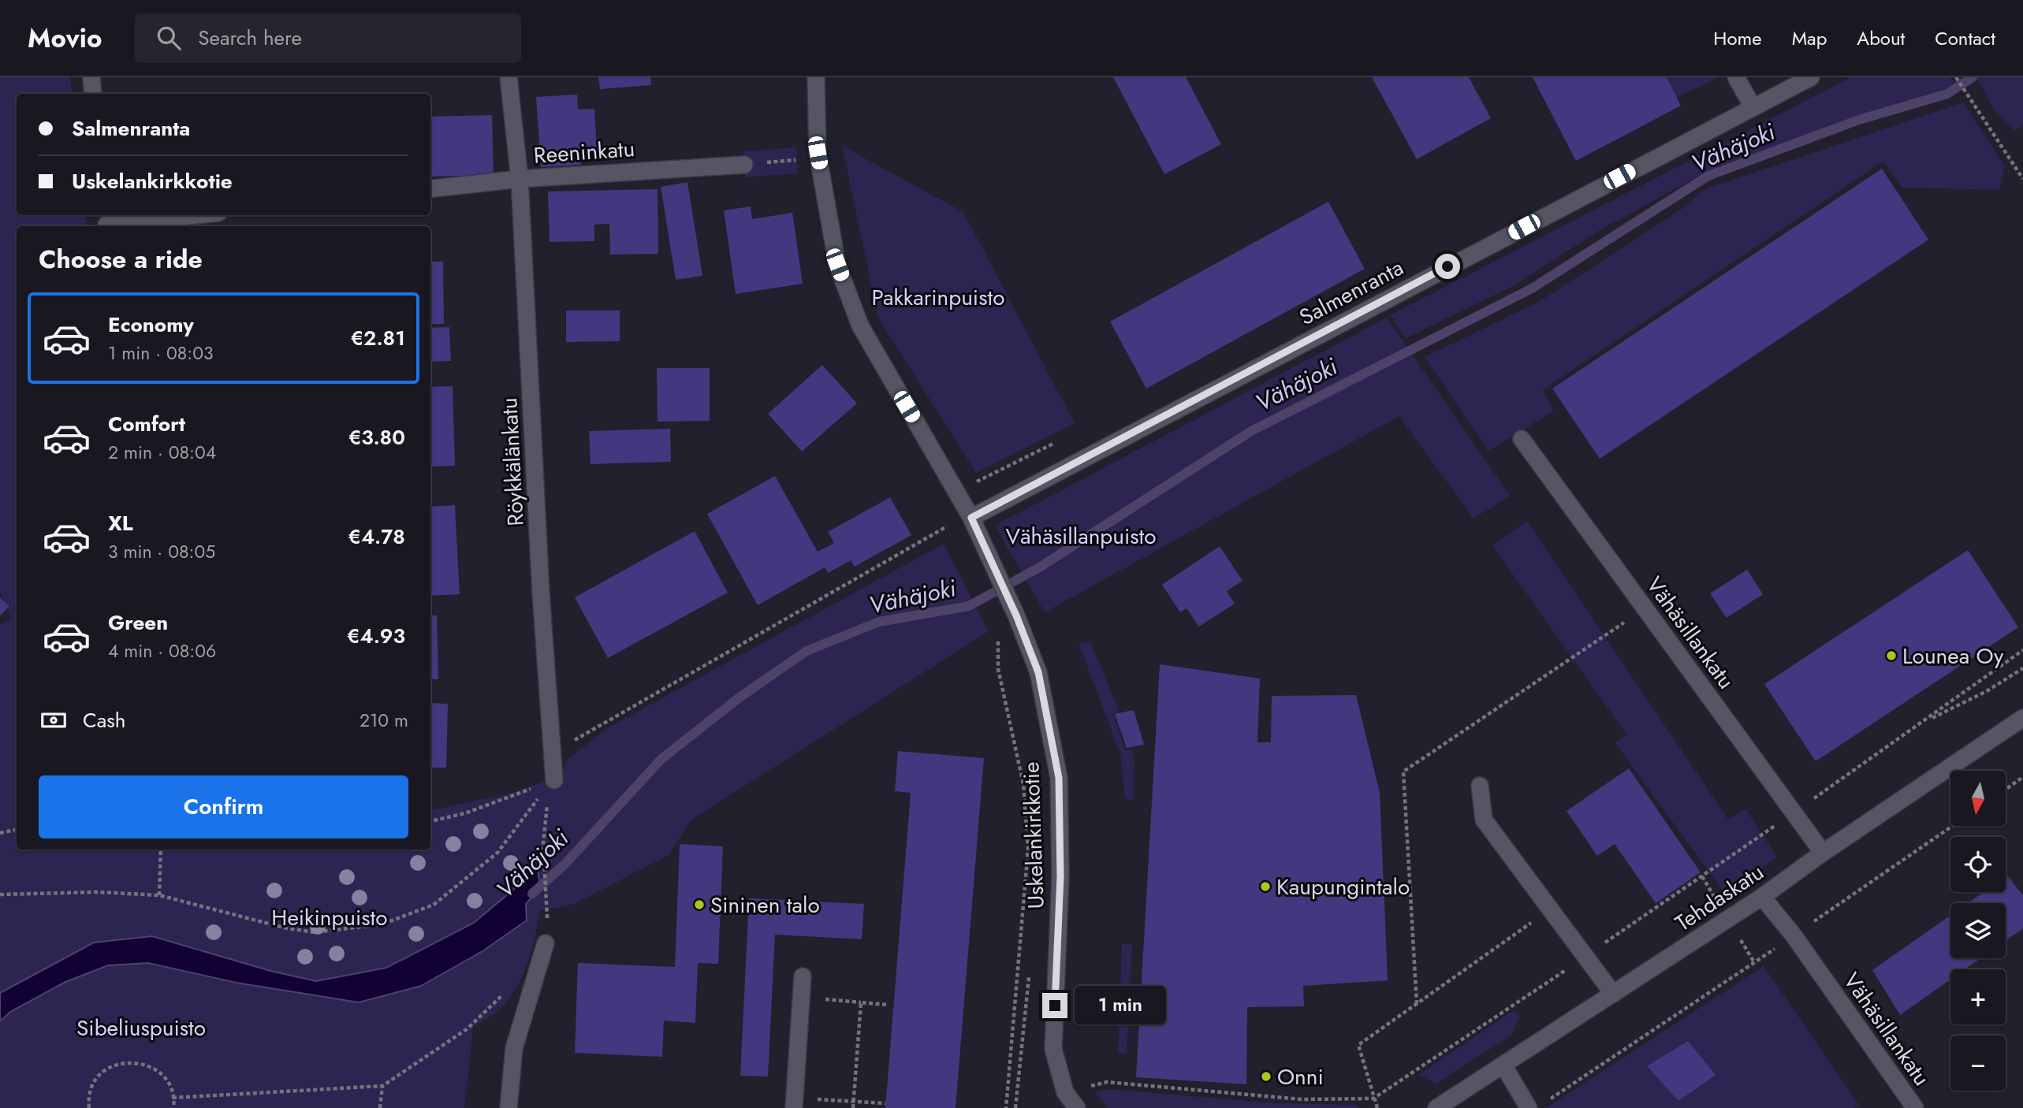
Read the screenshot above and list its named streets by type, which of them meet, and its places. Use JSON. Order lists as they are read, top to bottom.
{
  "streets": {
    "street": [
      "Reeninkatu",
      "Salmenranta",
      "Röykkälänkatu",
      "Vähäsillankatu",
      "Uskelankirkkotie",
      "Tehdaskatu"
    ]
  },
  "crossings": [
    ["Reeninkatu", "Röykkälänkatu"],
    ["Salmenranta", "Uskelankirkkotie"],
    ["Vähäsillankatu", "Tehdaskatu"]
  ],
  "water": ["Vähäjoki"],
  "parks": [
    "Pakkarinpuisto",
    "Vähäsillanpuisto",
    "Heikinpuisto",
    "Sibeliuspuisto"
  ],
  "places": [
    "Lounea Oy",
    "Kaupungintalo",
    "Sininen talo",
    "Onni"
  ],
  "north": "bottom",
  "page": {
    "header": "Movio",
    "search": "Search here",
    "nav": [
      "Home",
      "Map",
      "About",
      "Contact"
    ],
    "banner": ["Salmenranta", "Uskelankirkkotie"],
    "heading": "Choose a ride",
    "list": [
      {
        "name": "Economy",
        "note": "1 min · 08:03",
        "value": "€2.81"
      },
      {
        "name": "Comfort",
        "note": "2 min · 08:04",
        "value": "€3.80"
      },
      {
        "name": "XL",
        "note": "3 min · 08:05",
        "value": "€4.78"
      },
      {
        "name": "Green",
        "note": "4 min · 08:06",
        "value": "€4.93"
      }
    ],
    "pay": ["Cash", "210 m"],
    "buttons": "Confirm",
    "map_buttons": ["+", "−"],
    "bubble": "1 min"
  }
}
